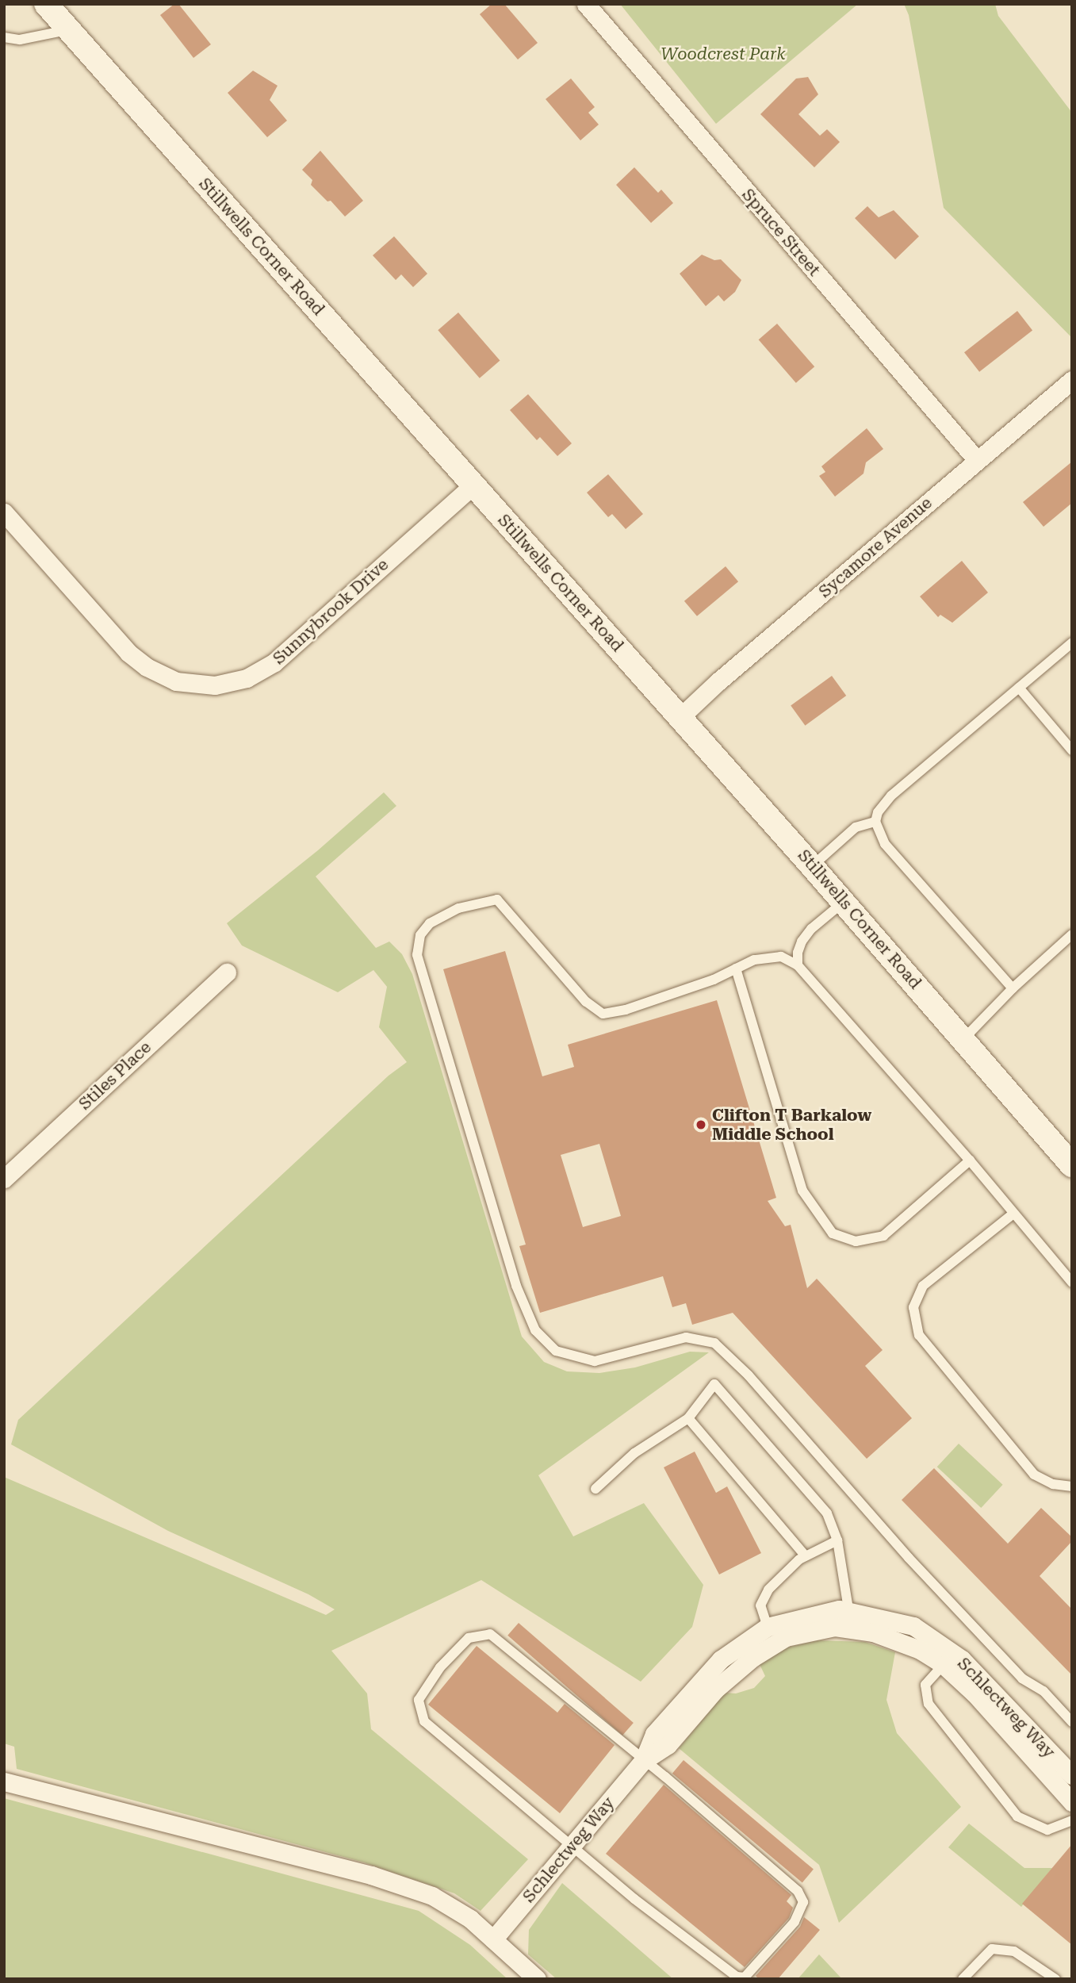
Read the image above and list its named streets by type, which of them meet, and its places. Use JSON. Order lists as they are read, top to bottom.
{
  "streets": {
    "street": [
      "Spruce Street",
      "Stillwells Corner Road",
      "Sycamore Avenue",
      "Sunnybrook Drive",
      "Stiles Place",
      "Schlectweg Way"
    ]
  },
  "crossings": [
    ["Spruce Street", "Sycamore Avenue"],
    ["Stillwells Corner Road", "Sycamore Avenue"],
    ["Stillwells Corner Road", "Sunnybrook Drive"]
  ],
  "parks": ["Woodcrest Park"],
  "places": ["Clifton T Barkalow Middle School"]
}
